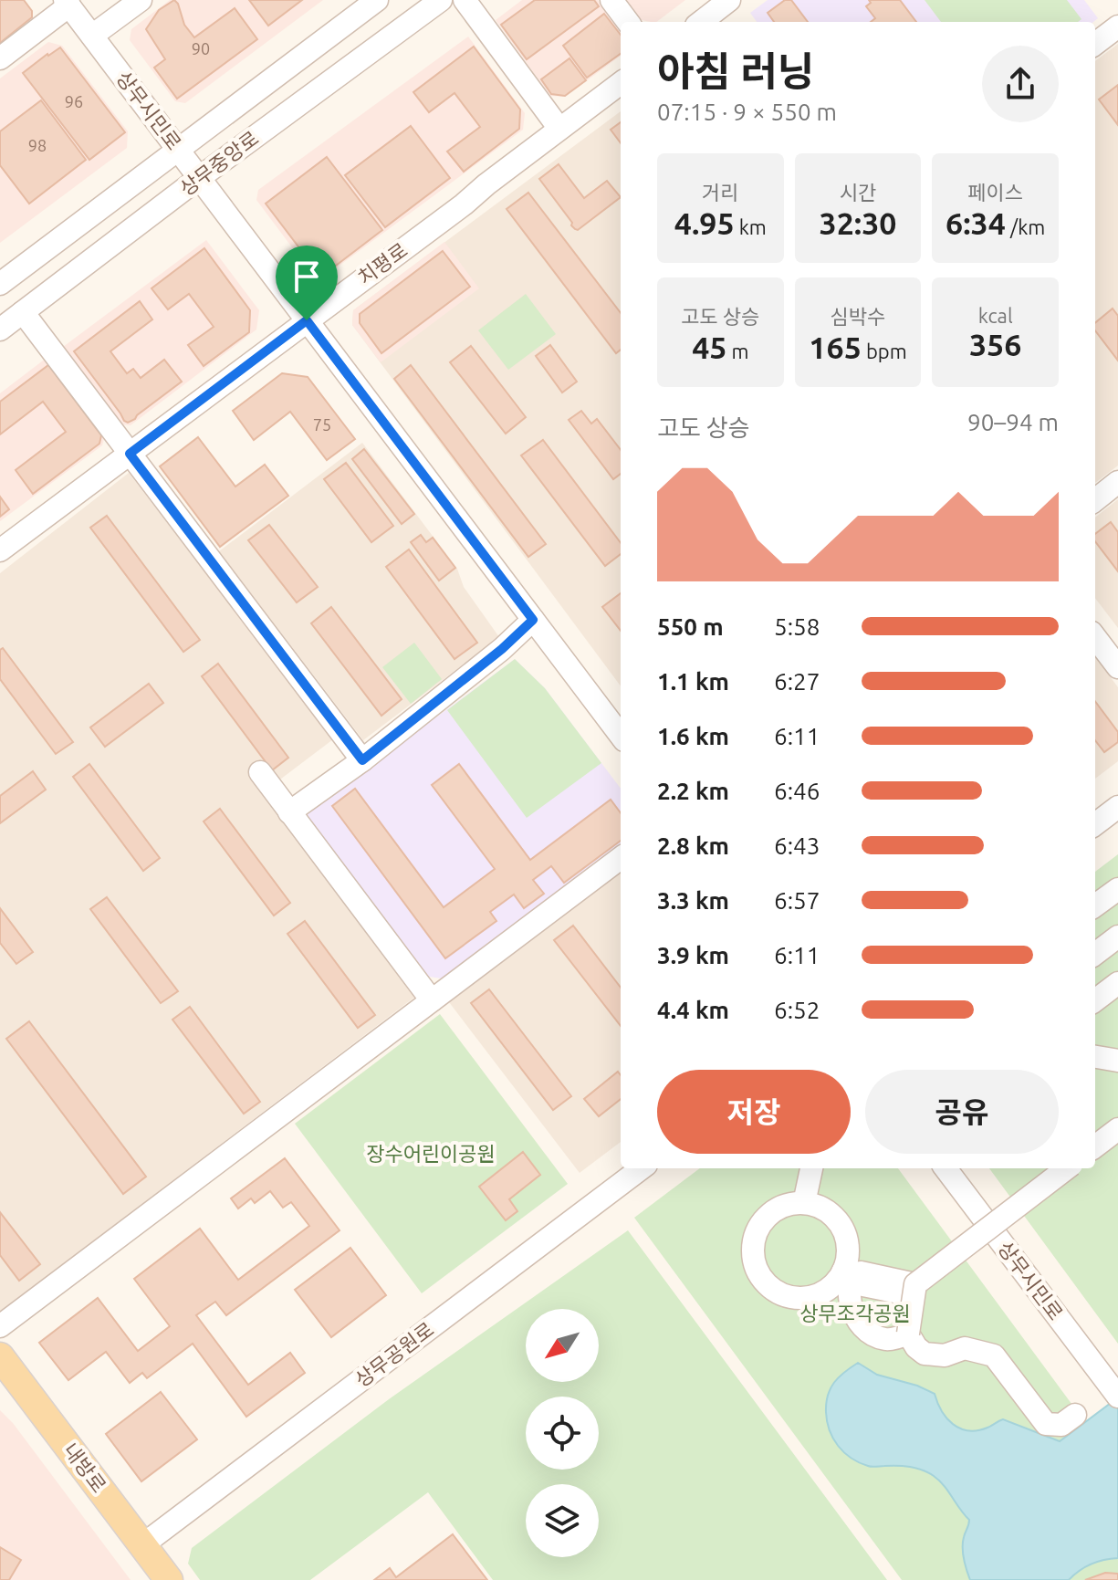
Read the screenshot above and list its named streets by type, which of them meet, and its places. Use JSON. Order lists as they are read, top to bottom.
{
  "streets": {
    "main road": ["내방로"],
    "street": [
      "상무시민로",
      "상무중앙로",
      "치평로",
      "상무공원로"
    ]
  },
  "crossings": [
    ["상무시민로", "상무중앙로"],
    ["상무시민로", "치평로"],
    ["상무공원로", "내방로"]
  ],
  "parks": ["장수어린이공원", "상무조각공원"],
  "house_numbers": [
    "90",
    "96",
    "98",
    "75"
  ],
  "north": "bottom left",
  "page": {
    "heading": ["아침 러닝", "07:15 · 9 × 550 m"],
    "stats": [
      ["거리", "4.95 km"],
      ["시간", "32:30"],
      ["페이스", "6:34 /km"],
      ["고도 상승", "45 m"],
      ["심박수", "165 bpm"],
      ["kcal", "356"]
    ],
    "chart": ["고도 상승", "90–94 m"],
    "list": [
      {
        "name": "550 m",
        "note": "5:58"
      },
      {
        "name": "1.1 km",
        "note": "6:27"
      },
      {
        "name": "1.6 km",
        "note": "6:11"
      },
      {
        "name": "2.2 km",
        "note": "6:46"
      },
      {
        "name": "2.8 km",
        "note": "6:43"
      },
      {
        "name": "3.3 km",
        "note": "6:57"
      },
      {
        "name": "3.9 km",
        "note": "6:11"
      },
      {
        "name": "4.4 km",
        "note": "6:52"
      }
    ],
    "buttons": ["저장", "공유"]
  }
}
